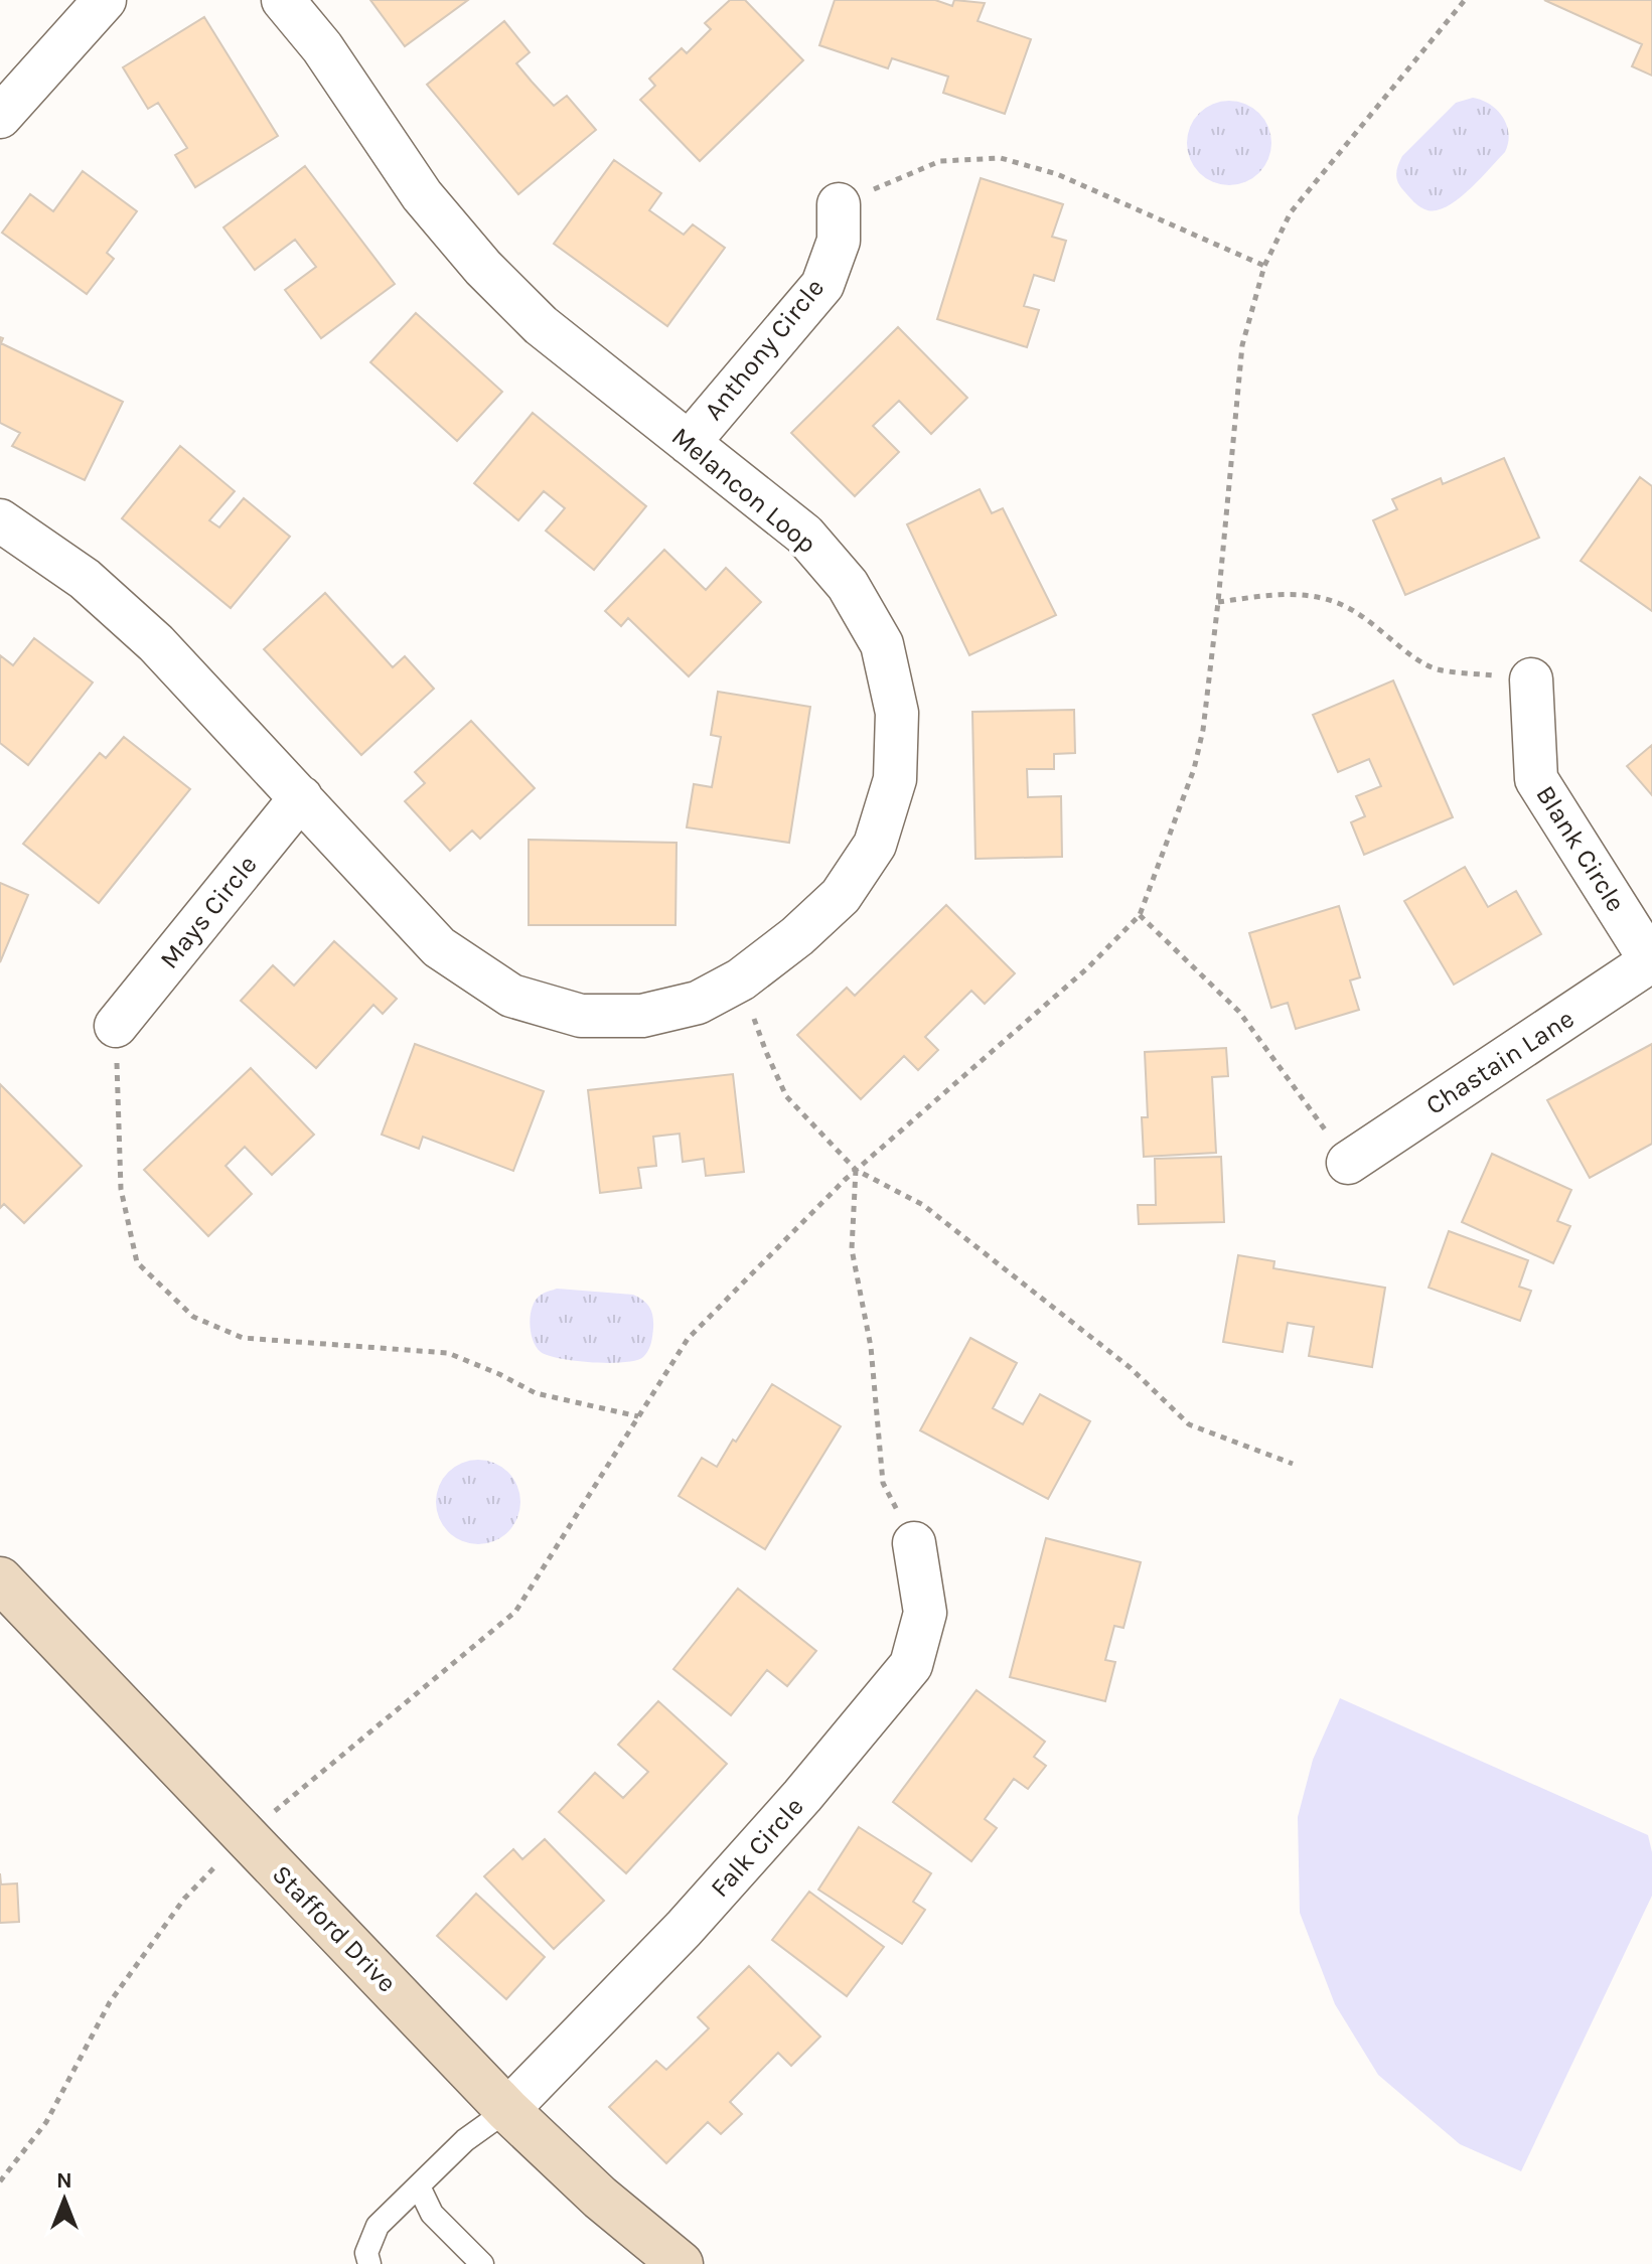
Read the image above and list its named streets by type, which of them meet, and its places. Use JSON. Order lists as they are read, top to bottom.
{
  "streets": {
    "street": [
      "Anthony Circle",
      "Melancon Loop",
      "Blank Circle",
      "Mays Circle",
      "Chastain Lane",
      "Falk Circle",
      "Stafford Drive"
    ]
  },
  "crossings": [
    ["Anthony Circle", "Melancon Loop"],
    ["Melancon Loop", "Mays Circle"],
    ["Blank Circle", "Chastain Lane"],
    ["Falk Circle", "Stafford Drive"]
  ],
  "north": "top"
}
